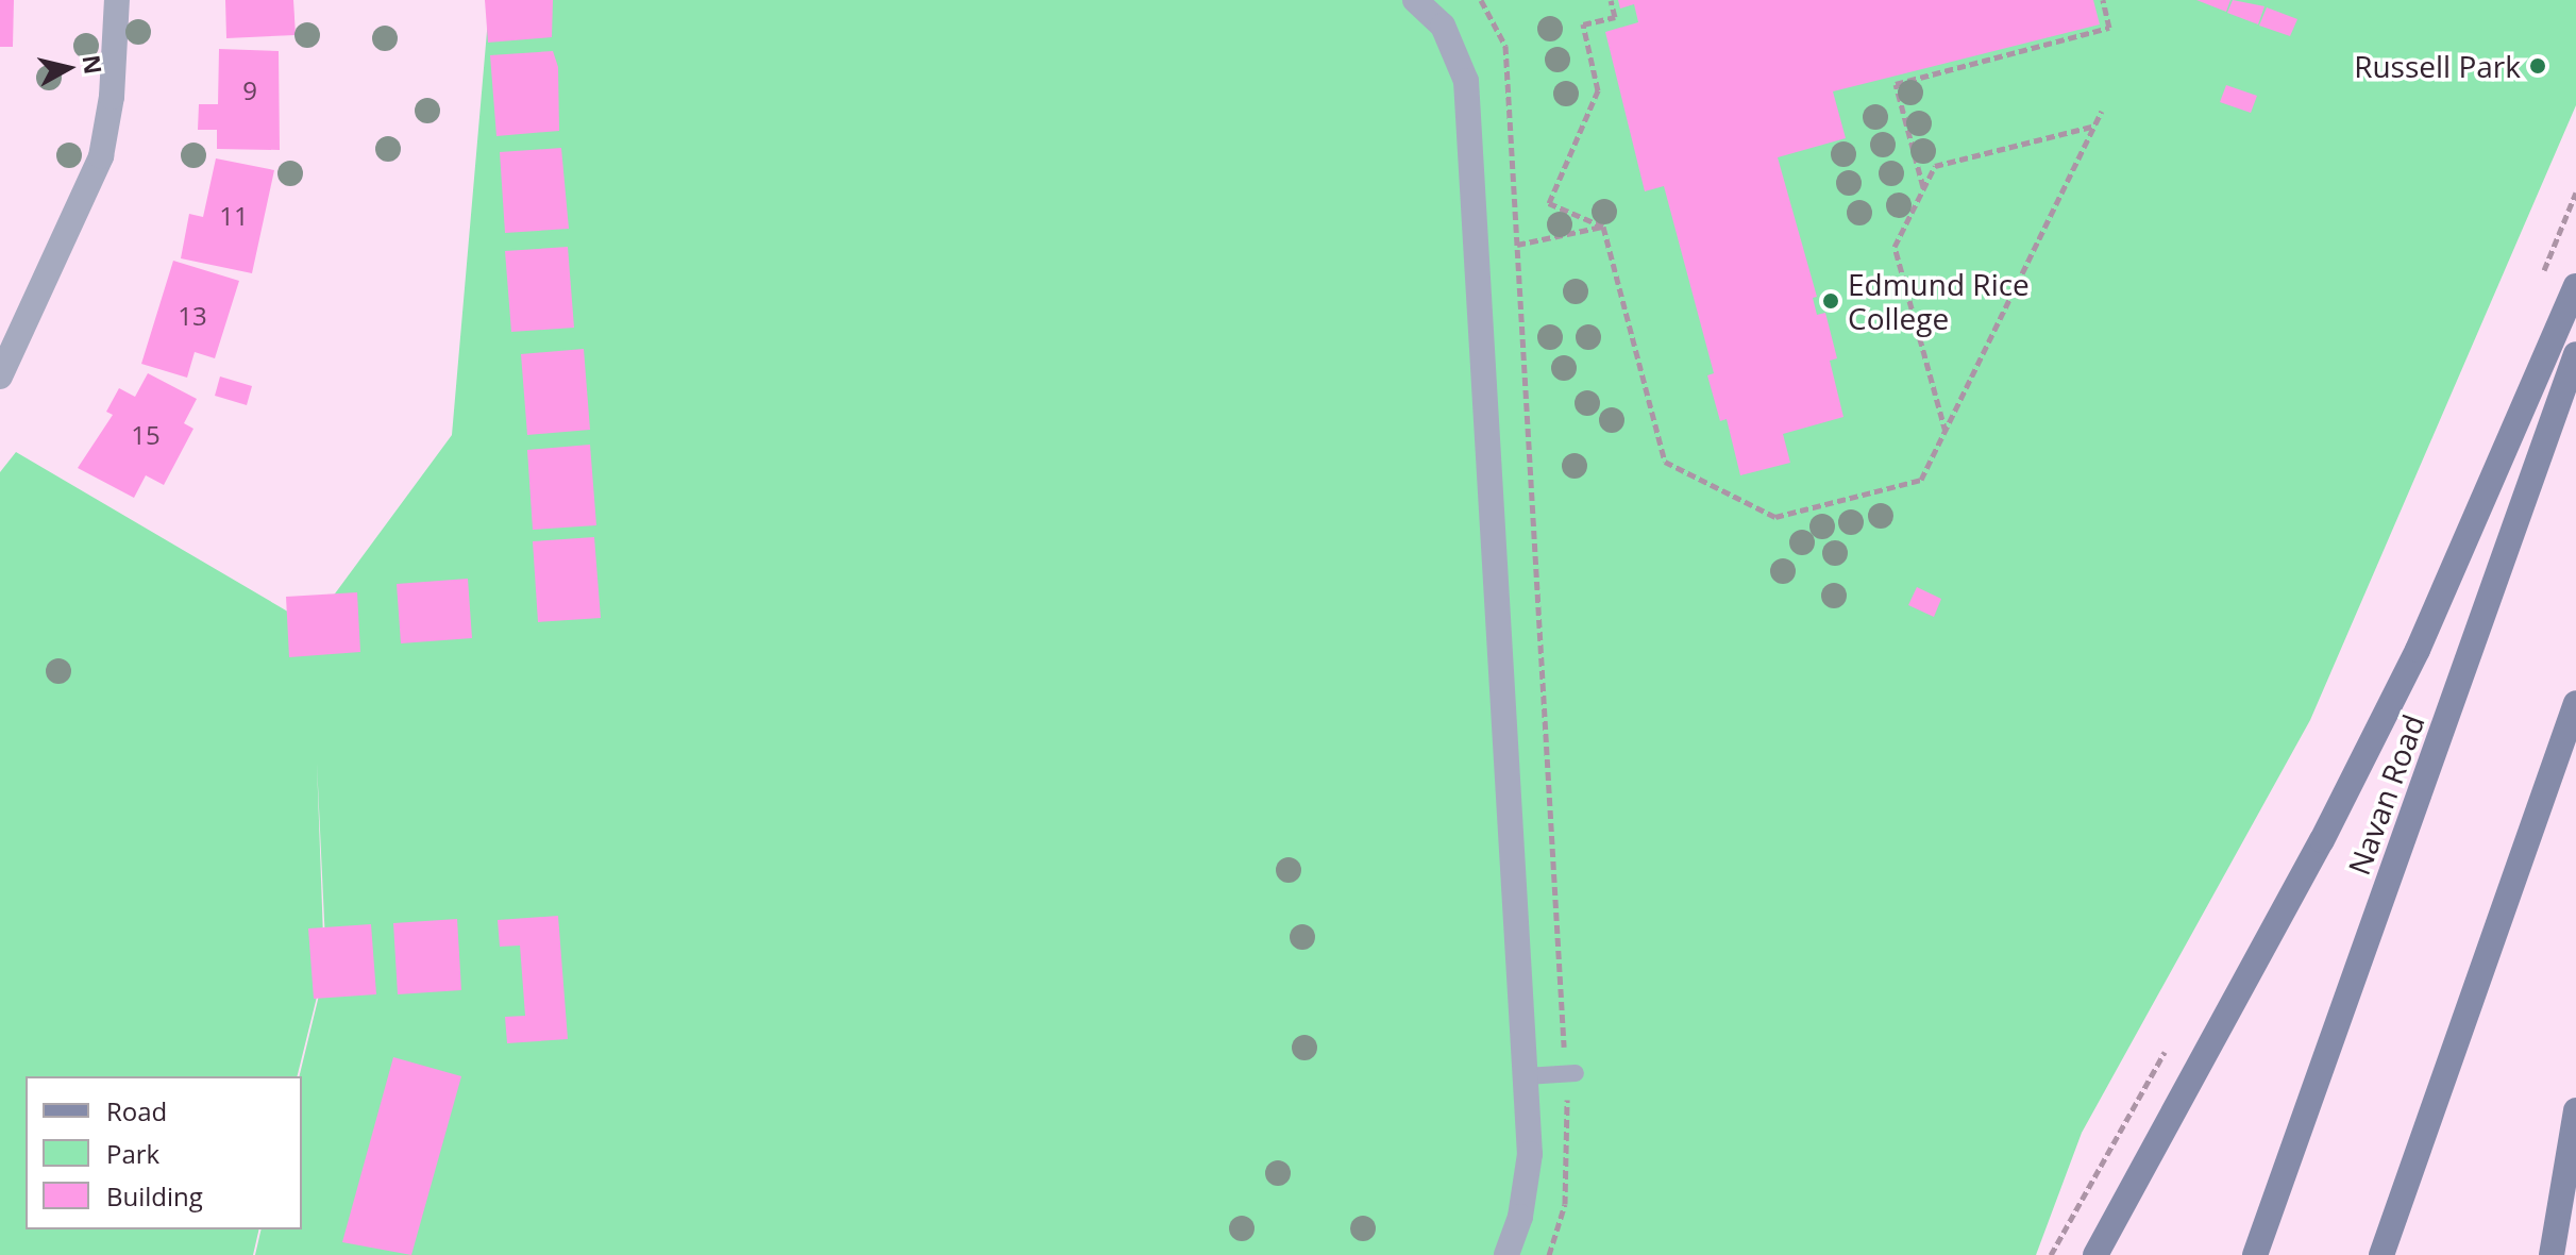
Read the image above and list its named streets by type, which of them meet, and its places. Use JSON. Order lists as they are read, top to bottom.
{
  "streets": {
    "main road": ["Navan Road"]
  },
  "places": ["Russell Park", "Edmund Rice College"],
  "house_numbers": [
    "9",
    "11",
    "13",
    "15"
  ],
  "legend": ["Road", "Park", "Building"],
  "north": "right"
}
